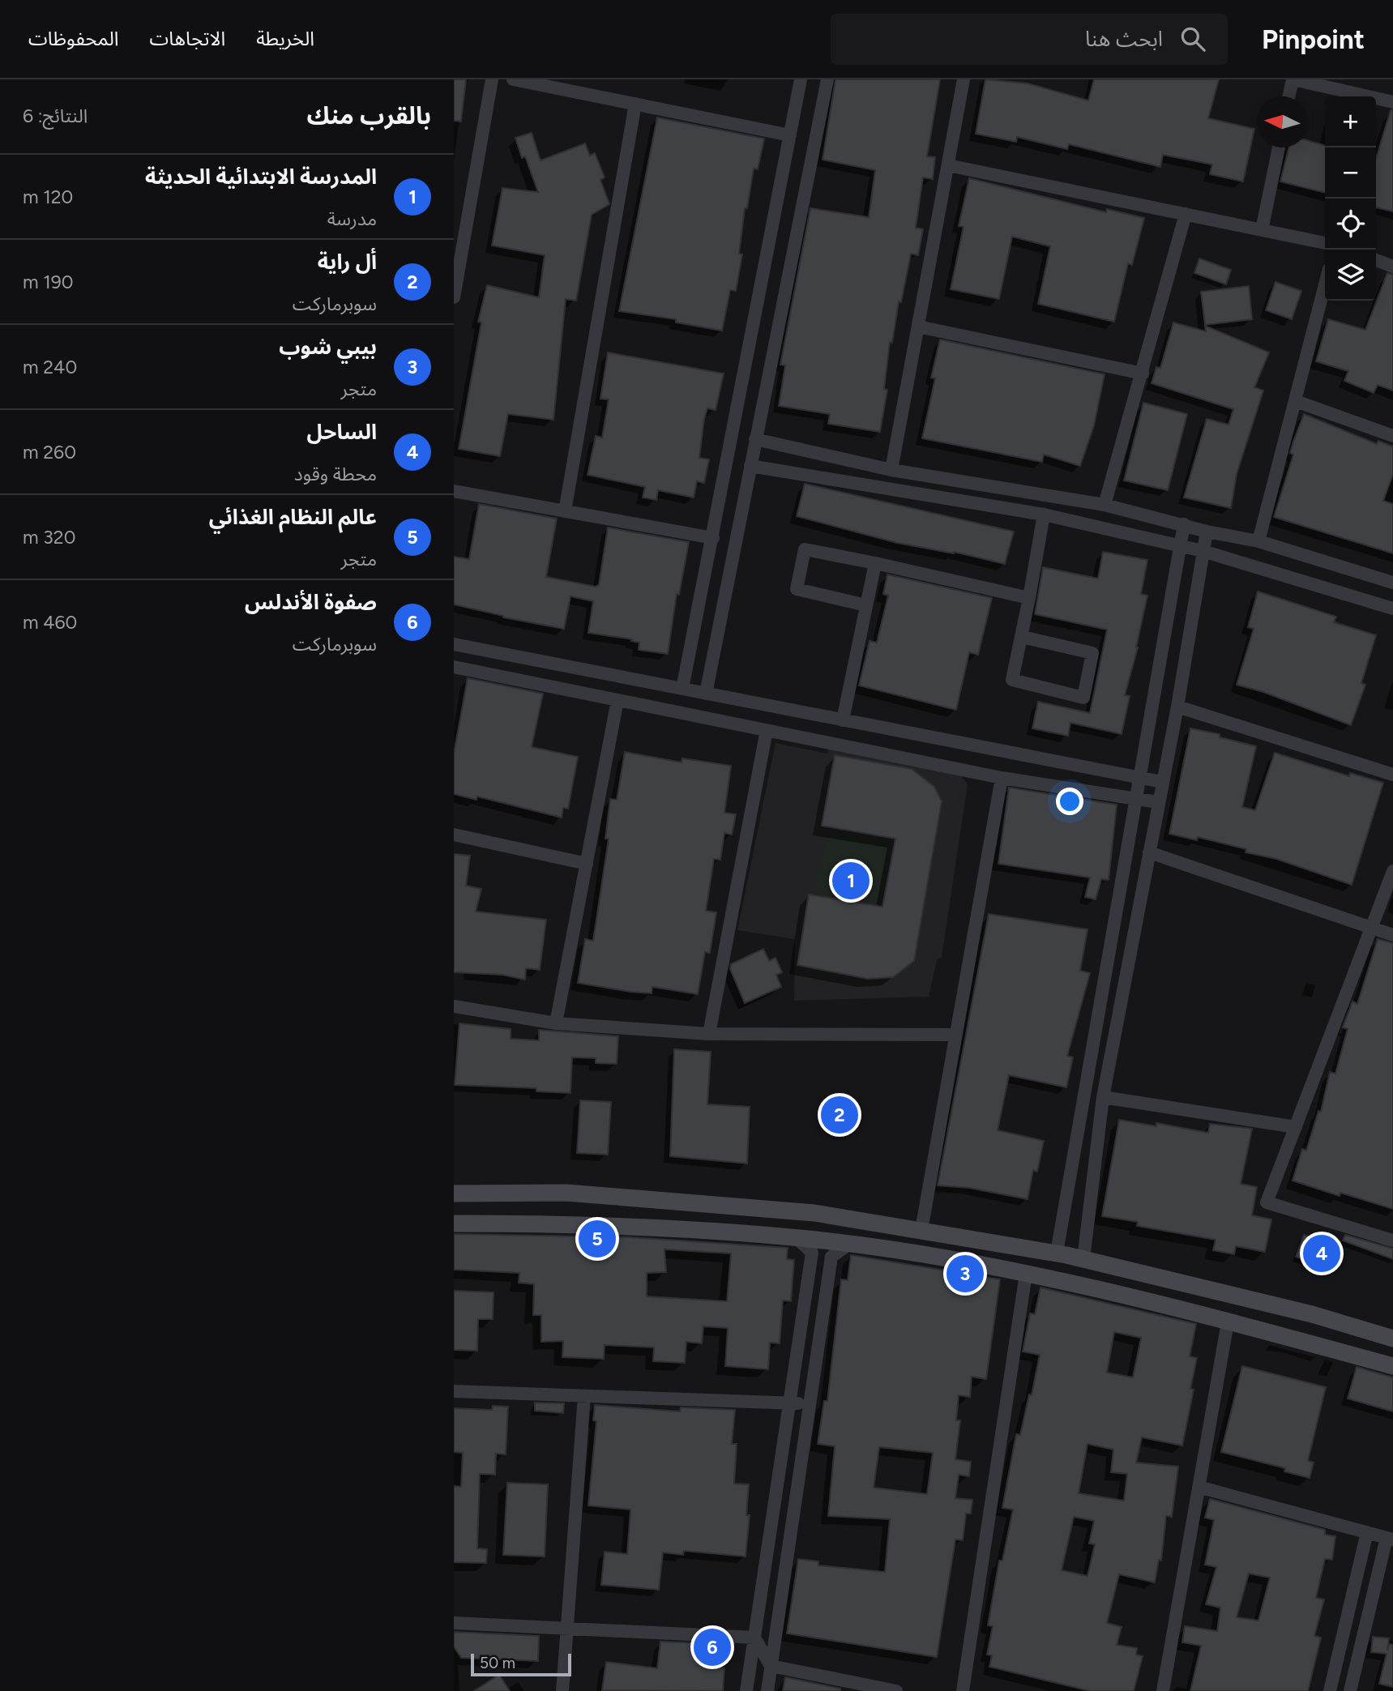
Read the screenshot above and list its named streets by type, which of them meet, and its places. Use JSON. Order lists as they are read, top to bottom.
{
  "scale_bar": "50 m",
  "north": "left",
  "page": {
    "header": "Pinpoint",
    "search": "ابحث هنا",
    "nav": ["الخريطة", "الاتجاهات", "المحفوظات"],
    "heading": ["بالقرب منك", "النتائج: 6"],
    "map_buttons": ["+", "−"],
    "list": [
      {
        "mark": "1",
        "name": "المدرسة الابتدائية الحديثة",
        "note": "مدرسة",
        "value": "120 m"
      },
      {
        "mark": "2",
        "name": "أل راية",
        "note": "سوبرماركت",
        "value": "190 m"
      },
      {
        "mark": "3",
        "name": "بيبي شوب",
        "note": "متجر",
        "value": "240 m"
      },
      {
        "mark": "4",
        "name": "الساحل",
        "note": "محطة وقود",
        "value": "260 m"
      },
      {
        "mark": "5",
        "name": "عالم النظام الغذائي",
        "note": "متجر",
        "value": "320 m"
      },
      {
        "mark": "6",
        "name": "صفوة الأندلس",
        "note": "سوبرماركت",
        "value": "460 m"
      }
    ],
    "pins": [
      "1",
      "2",
      "5",
      "4",
      "3",
      "6"
    ],
    "scale": "50 m"
  }
}
